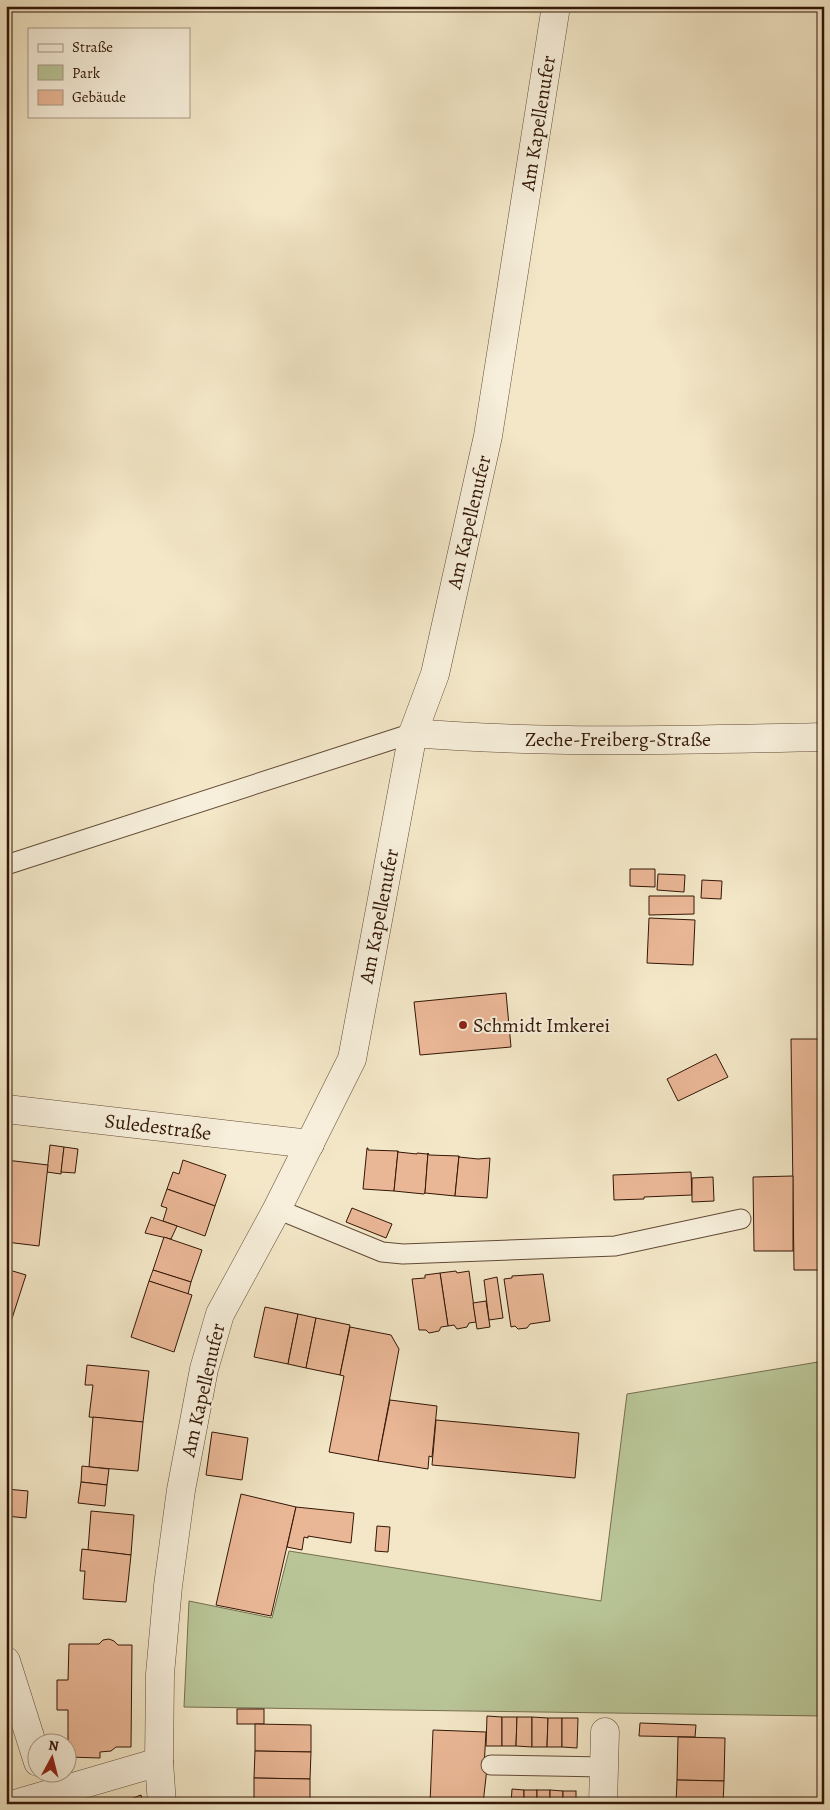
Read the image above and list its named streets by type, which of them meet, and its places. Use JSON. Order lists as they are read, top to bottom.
{
  "streets": {
    "street": ["Am Kapellenufer", "Zeche-Freiberg-Straße", "Suledestraße"]
  },
  "crossings": [
    ["Am Kapellenufer", "Zeche-Freiberg-Straße"],
    ["Am Kapellenufer", "Suledestraße"]
  ],
  "places": ["Schmidt Imkerei"],
  "legend": ["Straße", "Park", "Gebäude"],
  "north": "top"
}
